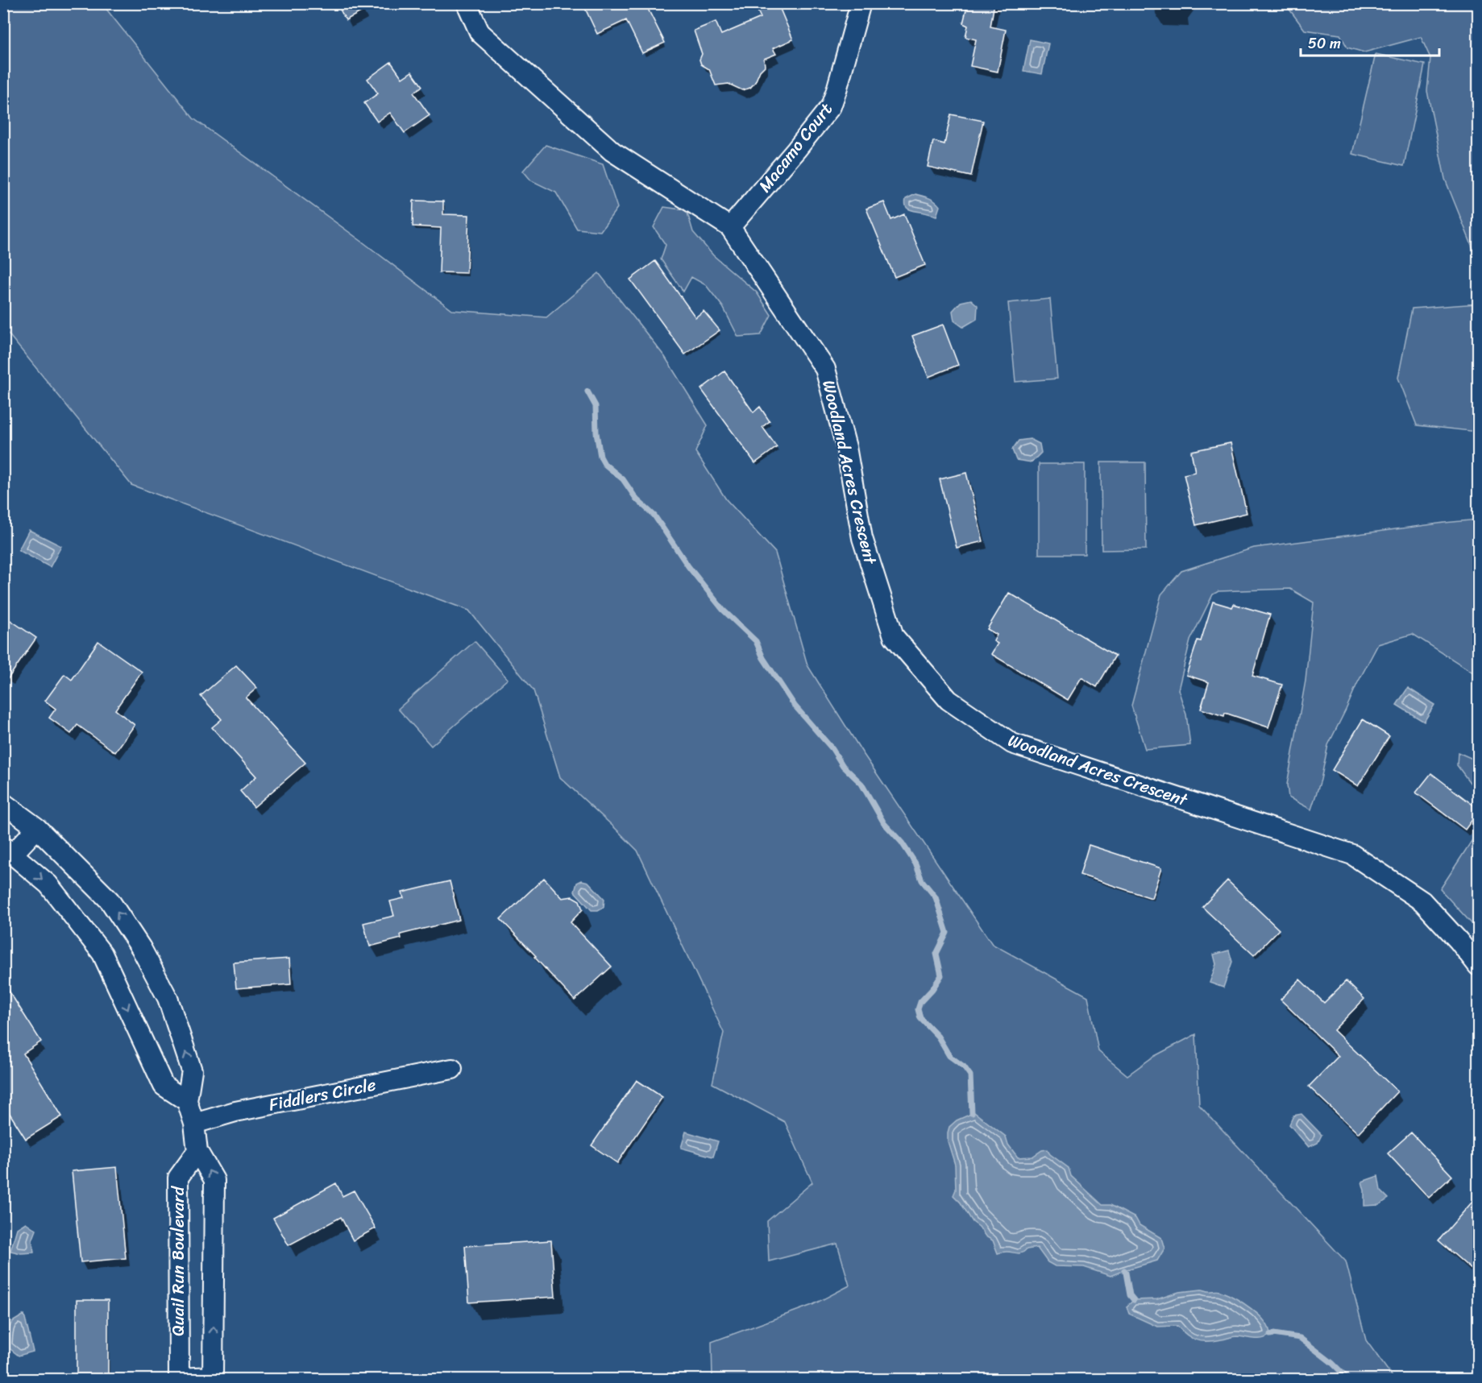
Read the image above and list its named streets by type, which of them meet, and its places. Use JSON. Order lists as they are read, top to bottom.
{
  "streets": {
    "street": [
      "Macamo Court",
      "Woodland Acres Crescent",
      "Fiddlers Circle",
      "Quail Run Boulevard"
    ]
  },
  "crossings": [
    ["Macamo Court", "Woodland Acres Crescent"],
    ["Fiddlers Circle", "Quail Run Boulevard"]
  ],
  "scale_bar": "50 m"
}
